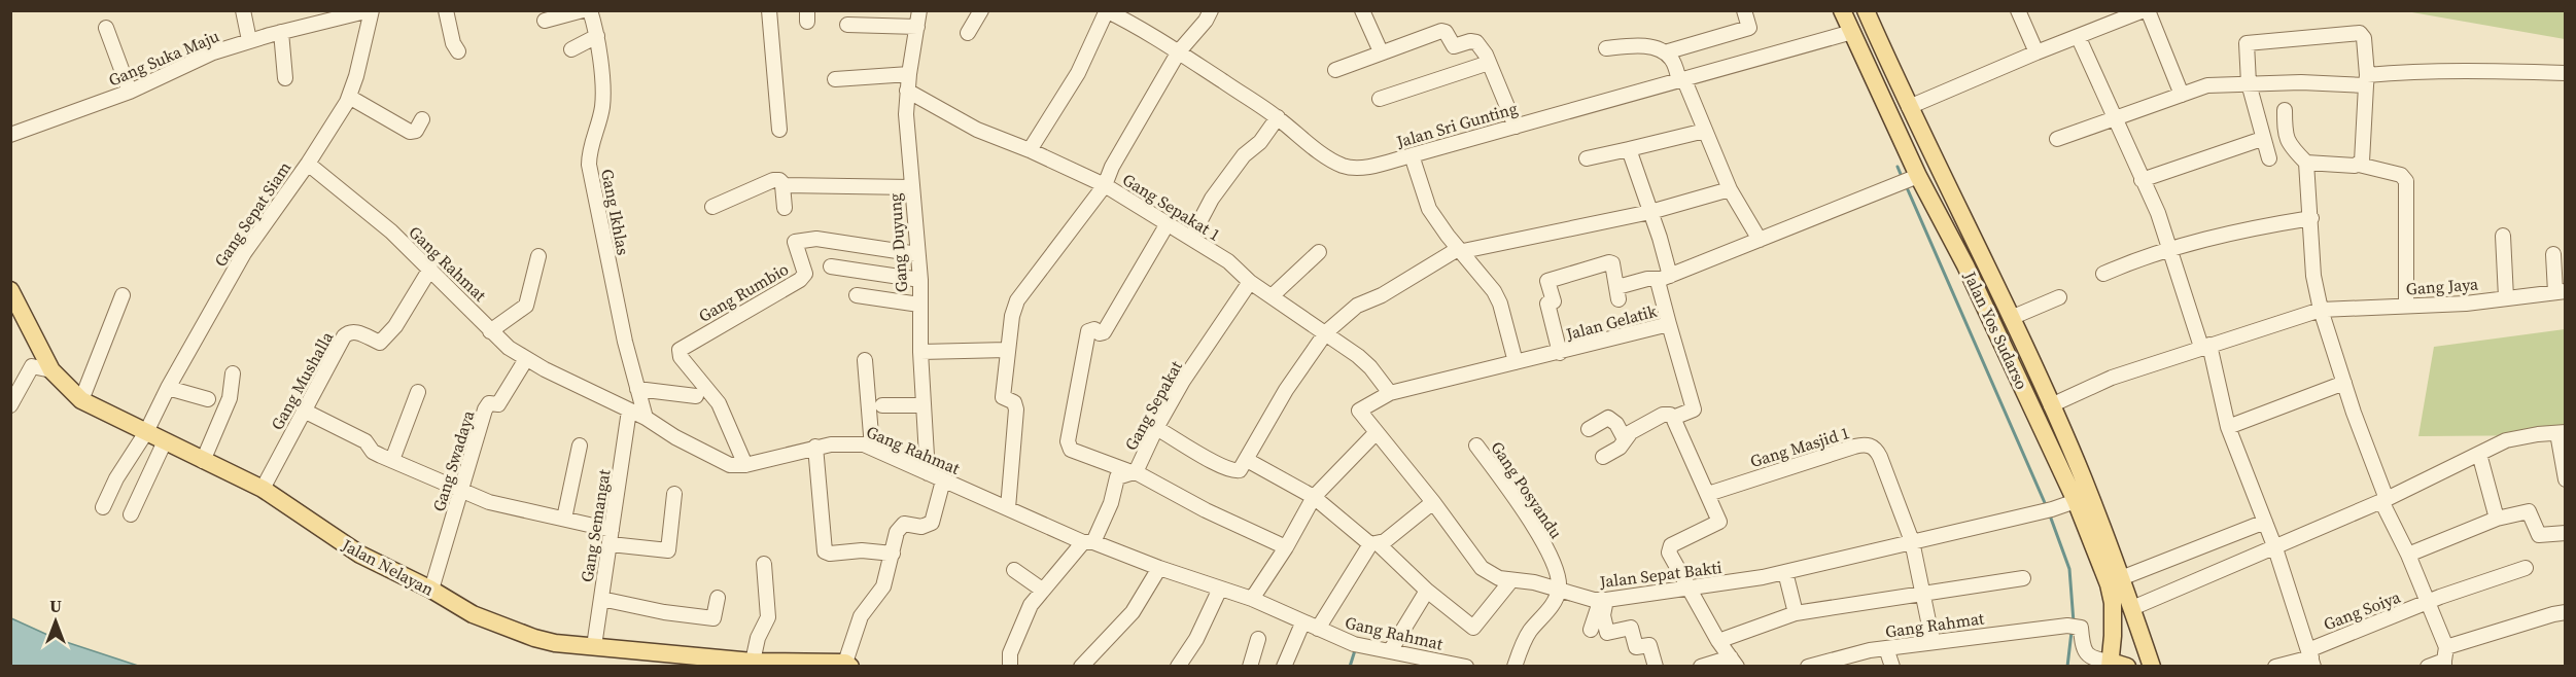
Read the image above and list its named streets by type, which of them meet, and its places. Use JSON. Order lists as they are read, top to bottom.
{
  "streets": {
    "main road": ["Jalan Yos Sudarso", "Jalan Nelayan"],
    "street": [
      "Gang Suka Maju",
      "Jalan Sri Gunting",
      "Gang Sepakat 1",
      "Gang Ikhlas",
      "Gang Sepat Siam",
      "Gang Duyung",
      "Gang Rahmat",
      "Gang Jaya",
      "Gang Rumbio",
      "Jalan Gelatik",
      "Gang Mushalla",
      "Gang Sepakat",
      "Gang Masjid 1",
      "Gang Swadaya",
      "Gang Posyandu",
      "Gang Semangat",
      "Jalan Sepat Bakti",
      "Gang Soiya"
    ]
  },
  "crossings": [
    ["Gang Suka Maju", "Gang Sepat Siam"],
    ["Jalan Sri Gunting", "Jalan Yos Sudarso"],
    ["Gang Sepakat 1", "Gang Duyung"],
    ["Gang Sepakat 1", "Jalan Gelatik"],
    ["Gang Sepakat 1", "Gang Sepakat"],
    ["Gang Sepakat 1", "Jalan Sepat Bakti"],
    ["Gang Ikhlas", "Gang Rahmat"],
    ["Gang Sepat Siam", "Gang Rahmat"],
    ["Gang Sepat Siam", "Jalan Nelayan"],
    ["Gang Duyung", "Gang Rahmat"],
    ["Gang Duyung", "Gang Rumbio"],
    ["Gang Rahmat", "Gang Rumbio"],
    ["Gang Rahmat", "Gang Mushalla"],
    ["Gang Rahmat", "Gang Sepakat"],
    ["Gang Rahmat", "Gang Swadaya"],
    ["Gang Rahmat", "Gang Semangat"],
    ["Gang Jaya", "Jalan Yos Sudarso"],
    ["Jalan Gelatik", "Jalan Sepat Bakti"],
    ["Jalan Yos Sudarso", "Jalan Sepat Bakti"],
    ["Gang Mushalla", "Jalan Nelayan"],
    ["Gang Masjid 1", "Jalan Sepat Bakti"],
    ["Gang Swadaya", "Jalan Nelayan"],
    ["Gang Posyandu", "Jalan Sepat Bakti"],
    ["Gang Semangat", "Jalan Nelayan"]
  ],
  "north": "top"
}
